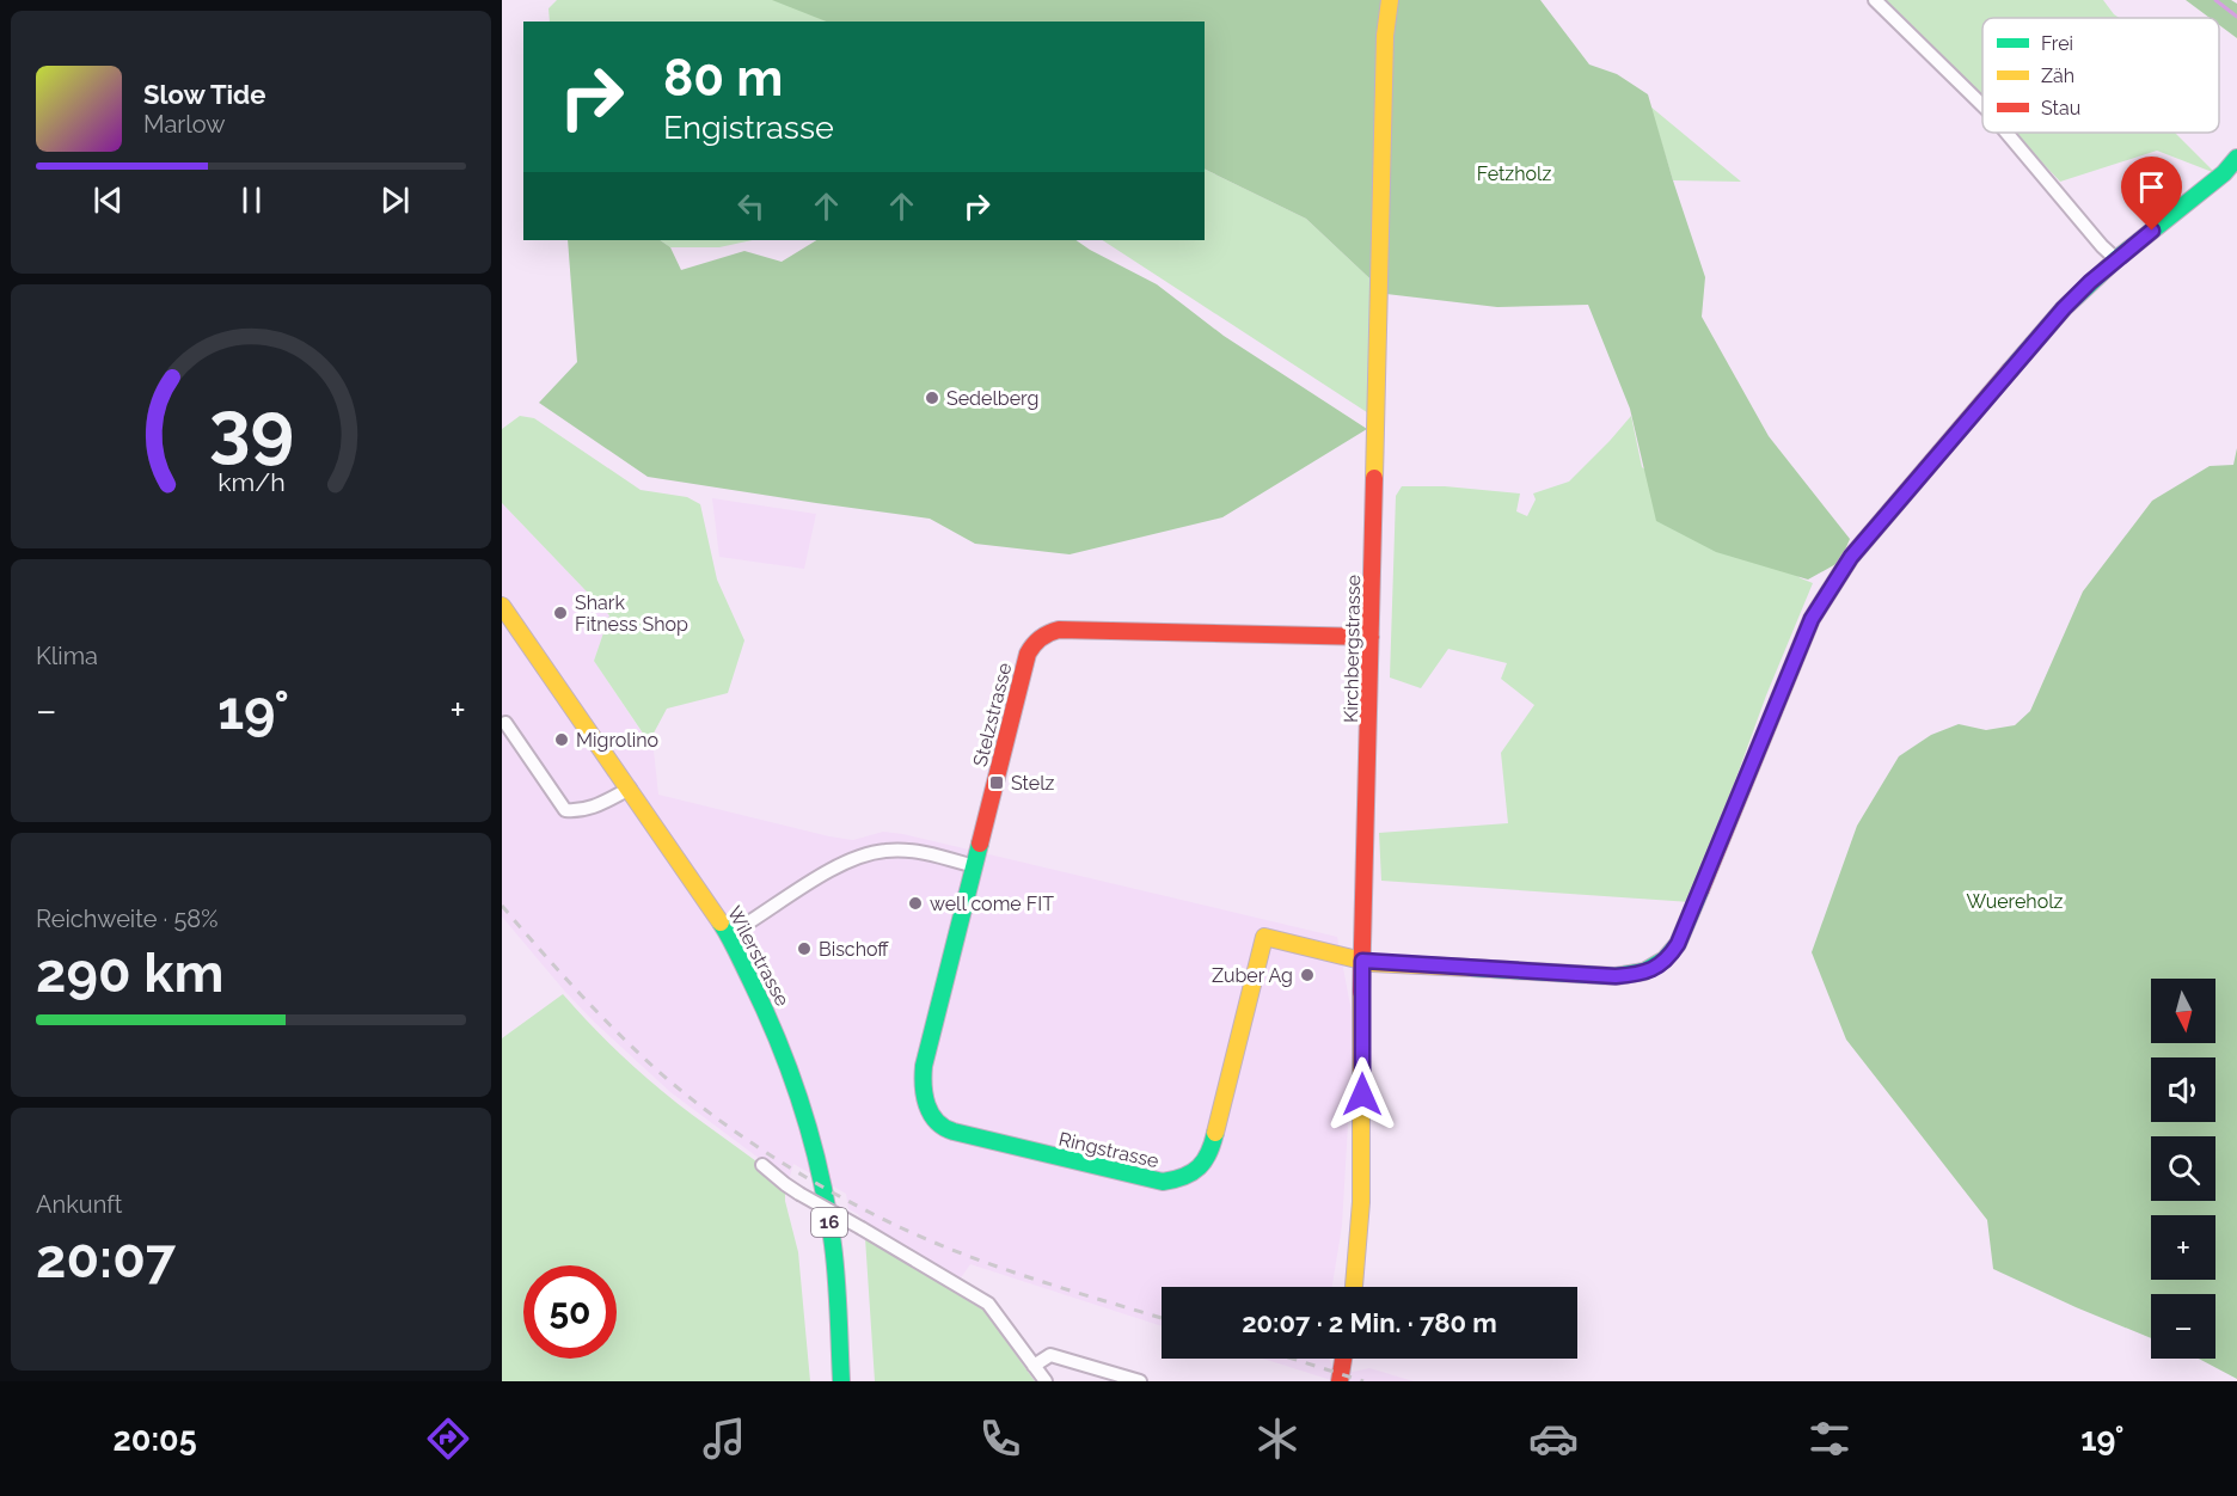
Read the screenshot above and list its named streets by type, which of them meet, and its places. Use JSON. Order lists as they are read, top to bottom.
{
  "streets": {
    "street": [
      "Kirchbergstrasse",
      "Stelzstrasse",
      "Wilerstrasse",
      "Ringstrasse",
      "16"
    ]
  },
  "crossings": [
    ["Kirchbergstrasse", "Stelzstrasse"],
    ["Kirchbergstrasse", "Ringstrasse"],
    ["Stelzstrasse", "Ringstrasse"]
  ],
  "parks": ["Fetzholz", "Wuereholz"],
  "places": {
    "other": [
      "Sedelberg",
      "Shark Fitness Shop",
      "Migrolino",
      "well come FIT",
      "Bischoff",
      "Zuber Ag"
    ],
    "transit": ["Stelz"]
  },
  "legend": ["Frei", "Zäh", "Stau"],
  "north": "bottom",
  "page": {
    "turn": ["80 m", "Engistrasse"],
    "song": ["Slow Tide", "Marlow"],
    "tile": [
      "Klima",
      ["Reichweite · 58%", "290 km"],
      ["Ankunft", "20:07"]
    ],
    "heat": ["−", "19°", "+"],
    "map_buttons": ["+", "−"],
    "limit": "50",
    "trip": "20:07 · 2 Min. · 780 m",
    "tabs": ["20:05", "19°"],
    "gauge": ["39", "km/h"]
  }
}
